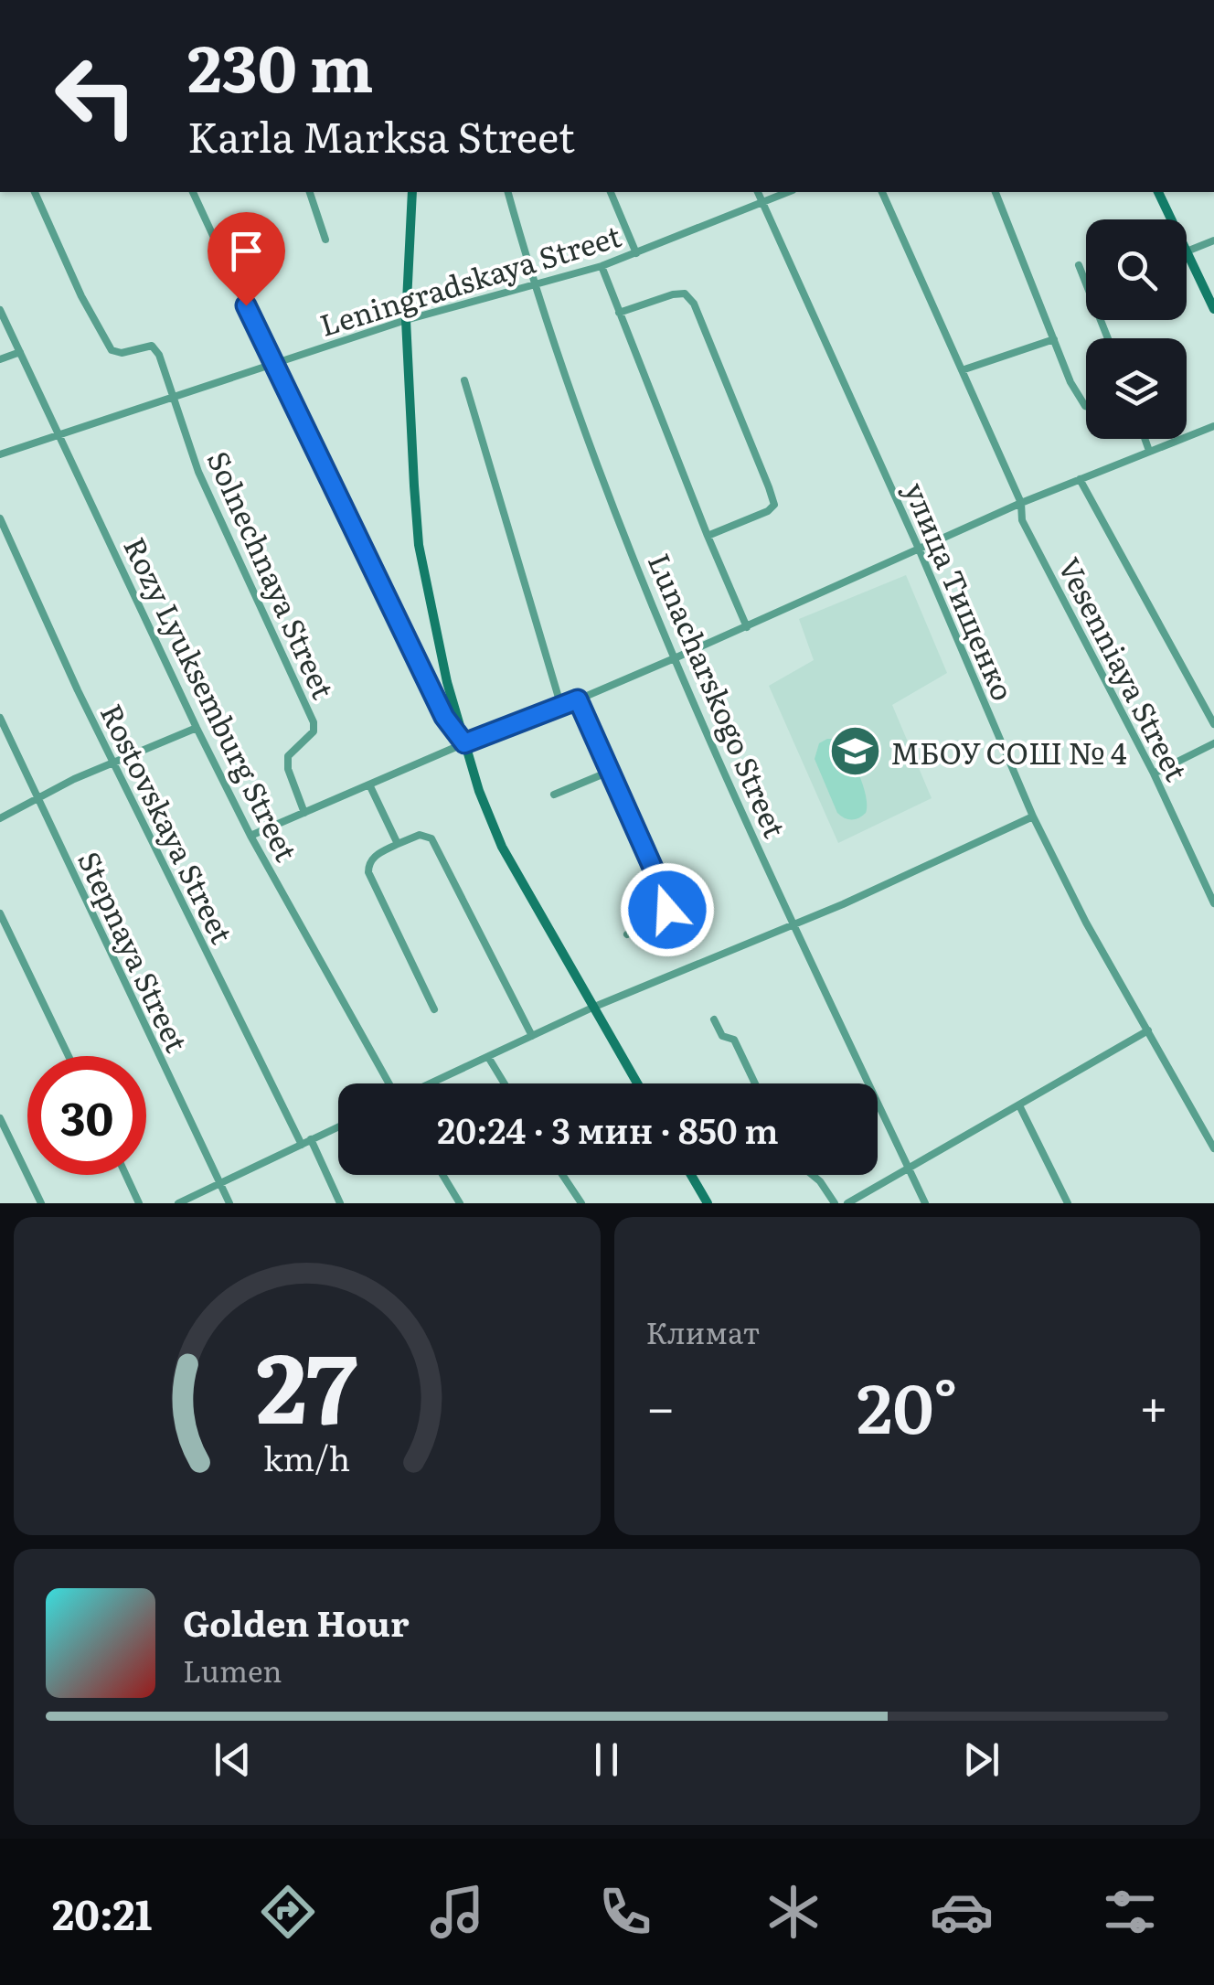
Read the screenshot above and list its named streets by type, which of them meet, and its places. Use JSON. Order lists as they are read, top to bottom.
{
  "streets": {
    "street": [
      "Leningradskaya Street",
      "Solnechnaya Street",
      "улица Тищенко",
      "Vesenniaya Street",
      "Lunacharskogo Street",
      "Rozy Lyuksemburg Street",
      "Rostovskaya Street",
      "Stepnaya Street"
    ]
  },
  "crossings": [
    ["Leningradskaya Street", "Solnechnaya Street"],
    ["Leningradskaya Street", "улица Тищенко"],
    ["Leningradskaya Street", "Lunacharskogo Street"],
    ["Leningradskaya Street", "Rozy Lyuksemburg Street"]
  ],
  "places": {
    "school or university": ["МБОУ СОШ № 4"]
  },
  "page": {
    "turn": ["230 m", "Karla Marksa Street"],
    "limit": "30",
    "trip": "20:24 · 3 мин · 850 m",
    "tile": "Климат",
    "heat": ["−", "20°", "+"],
    "song": ["Golden Hour", "Lumen"],
    "tabs": "20:21",
    "gauge": ["27", "km/h"]
  }
}
